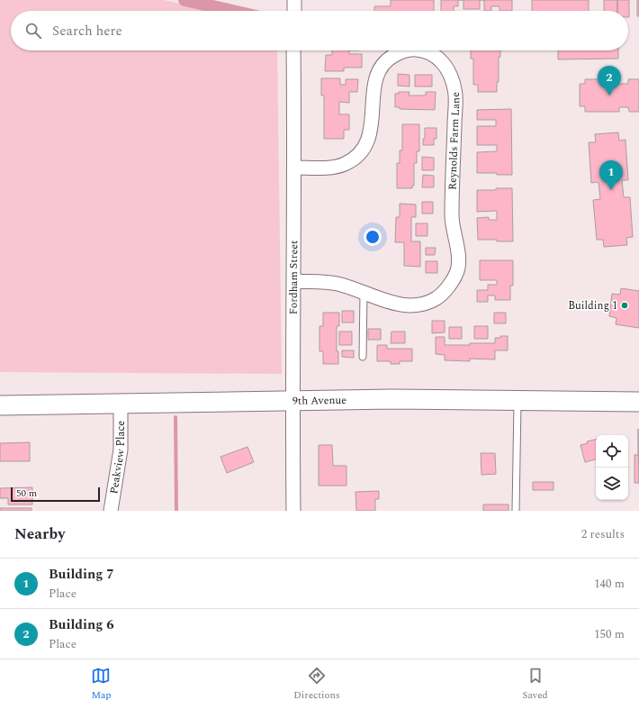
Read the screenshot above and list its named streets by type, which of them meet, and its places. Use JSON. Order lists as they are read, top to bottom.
{
  "streets": {
    "main road": ["9th Avenue"],
    "street": ["Reynolds Farm Lane", "Fordham Street", "Peakview Place"]
  },
  "crossings": [
    ["Reynolds Farm Lane", "Fordham Street"],
    ["Fordham Street", "9th Avenue"],
    ["9th Avenue", "Peakview Place"]
  ],
  "places": ["Building 1"],
  "scale_bar": "50 m",
  "page": {
    "search": "Search here",
    "pins": ["2", "1"],
    "scale": "50 m",
    "heading": ["Nearby", "2 results"],
    "list": [
      {
        "mark": "1",
        "name": "Building 7",
        "note": "Place",
        "value": "140 m"
      },
      {
        "mark": "2",
        "name": "Building 6",
        "note": "Place",
        "value": "150 m"
      }
    ],
    "nav": ["Map", "Directions", "Saved"]
  }
}
